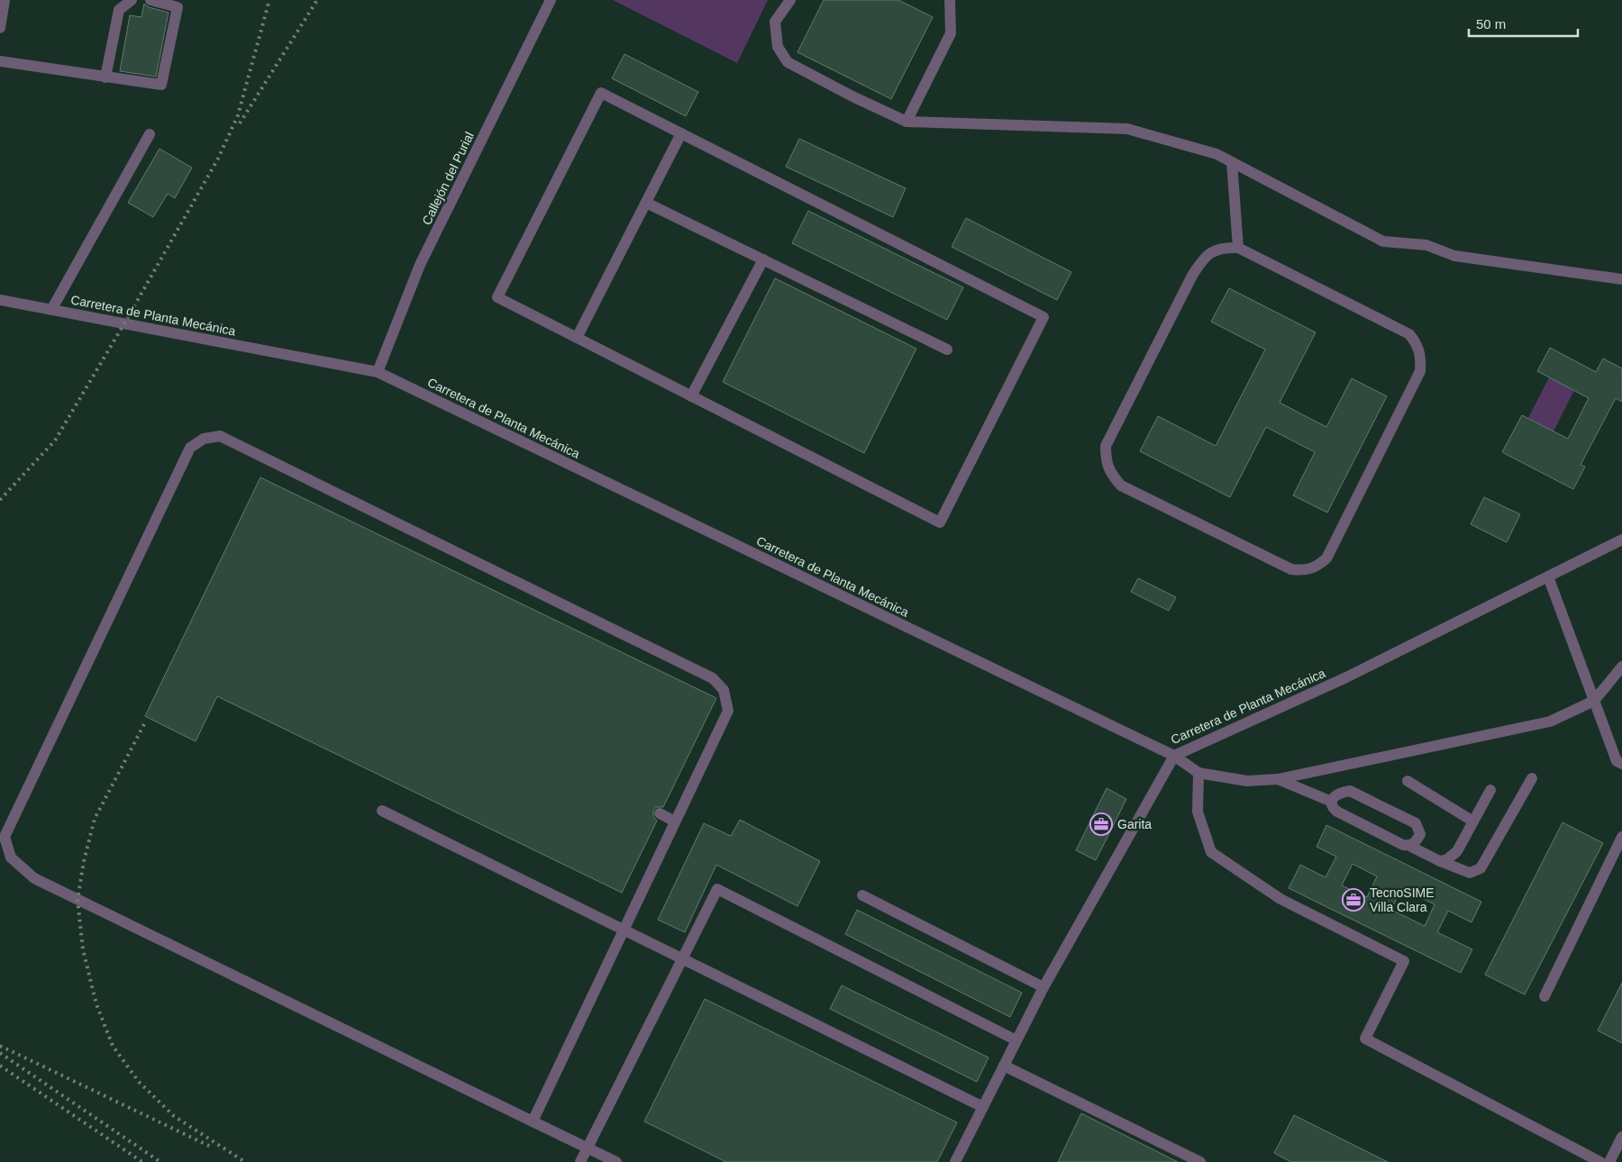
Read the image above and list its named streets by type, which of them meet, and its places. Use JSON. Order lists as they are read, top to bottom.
{
  "streets": {
    "street": ["Callejón del Purial", "Carretera de Planta Mecánica"]
  },
  "crossings": [
    ["Callejón del Purial", "Carretera de Planta Mecánica"]
  ],
  "places": {
    "office": ["Garita", "TecnoSIME Villa Clara"]
  },
  "scale_bar": "50 m"
}
